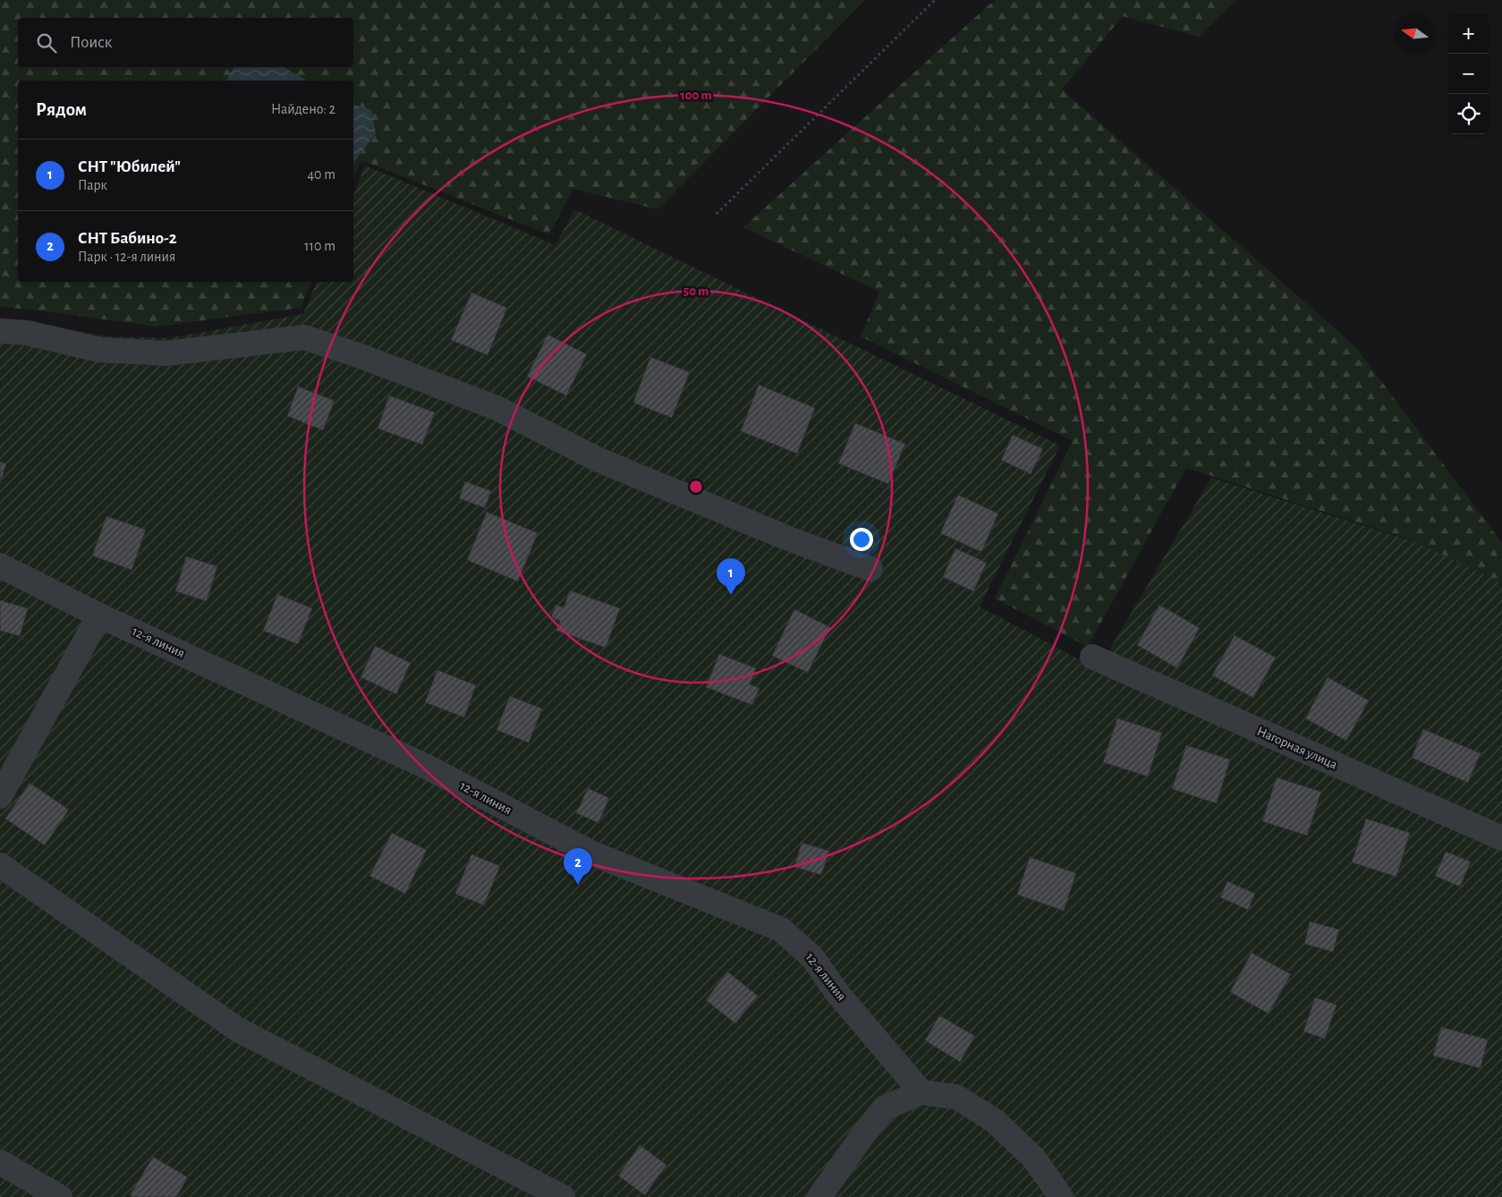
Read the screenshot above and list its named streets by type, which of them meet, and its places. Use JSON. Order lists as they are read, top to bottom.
{
  "streets": {
    "street": ["12-я линия", "Нагорная улица"]
  },
  "north": "left",
  "page": {
    "map_buttons": ["+", "−"],
    "search": "Поиск",
    "heading": ["Рядом", "Найдено: 2"],
    "list": [
      {
        "mark": "1",
        "name": "СНТ \"Юбилей\"",
        "note": "Парк",
        "value": "40 m"
      },
      {
        "mark": "2",
        "name": "СНТ Бабино-2",
        "note": "Парк · 12-я линия",
        "value": "110 m"
      }
    ],
    "pins": ["1", "2"]
  },
  "rings": ["100 m", "50 m"]
}
